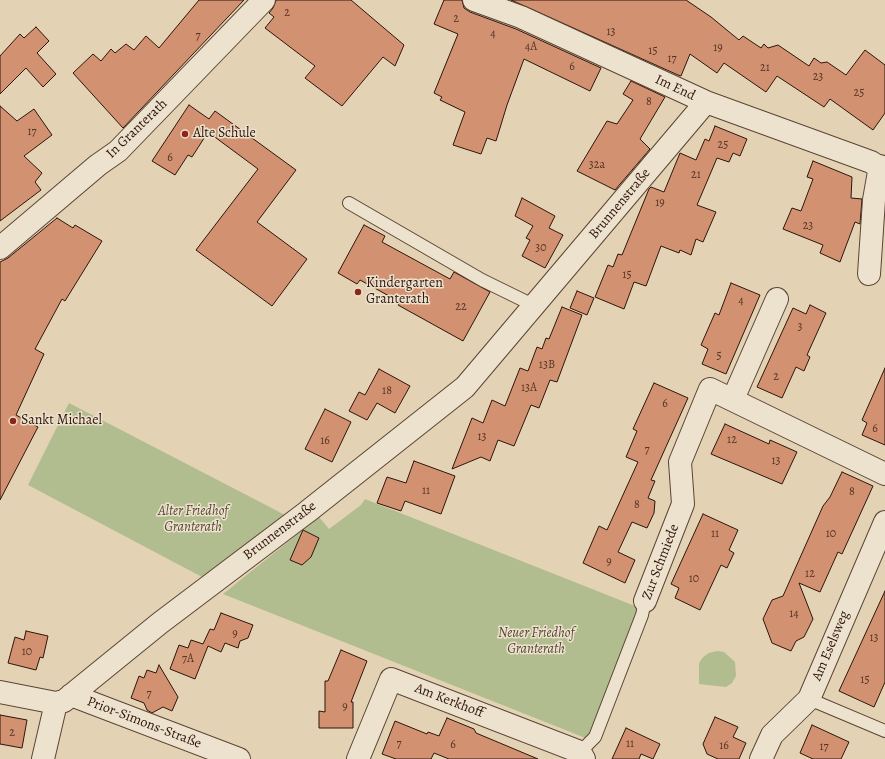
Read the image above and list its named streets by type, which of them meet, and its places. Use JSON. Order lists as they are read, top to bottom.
{
  "streets": {
    "street": [
      "Im End",
      "In Granterath",
      "Brunnenstraße",
      "Zur Schmiede",
      "Am Eselsweg",
      "Am Kerkhoff",
      "Prior-Simons-Straße"
    ]
  },
  "crossings": [
    ["Im End", "Brunnenstraße"],
    ["Brunnenstraße", "Prior-Simons-Straße"],
    ["Zur Schmiede", "Am Kerkhoff"]
  ],
  "parks": ["Alter Friedhof Granterath", "Neuer Friedhof Granterath"],
  "places": ["Alte Schule", "Kindergarten Granterath", "Sankt Michael"],
  "house_numbers": [
    "2",
    "2",
    "13",
    "4",
    "7",
    "4A",
    "19",
    "15",
    "17",
    "6",
    "21",
    "23",
    "25",
    "8",
    "17",
    "25",
    "6",
    "32a",
    "21",
    "19",
    "23",
    "30",
    "15",
    "4",
    "22",
    "3",
    "5",
    "13B",
    "2",
    "13A",
    "18",
    "6",
    "6",
    "13",
    "12",
    "16",
    "7",
    "13",
    "11",
    "8",
    "8",
    "11",
    "10",
    "9",
    "12",
    "10",
    "14",
    "9",
    "13",
    "10",
    "7A",
    "15",
    "7",
    "9",
    "2",
    "7",
    "11",
    "6",
    "16",
    "17"
  ]
}
